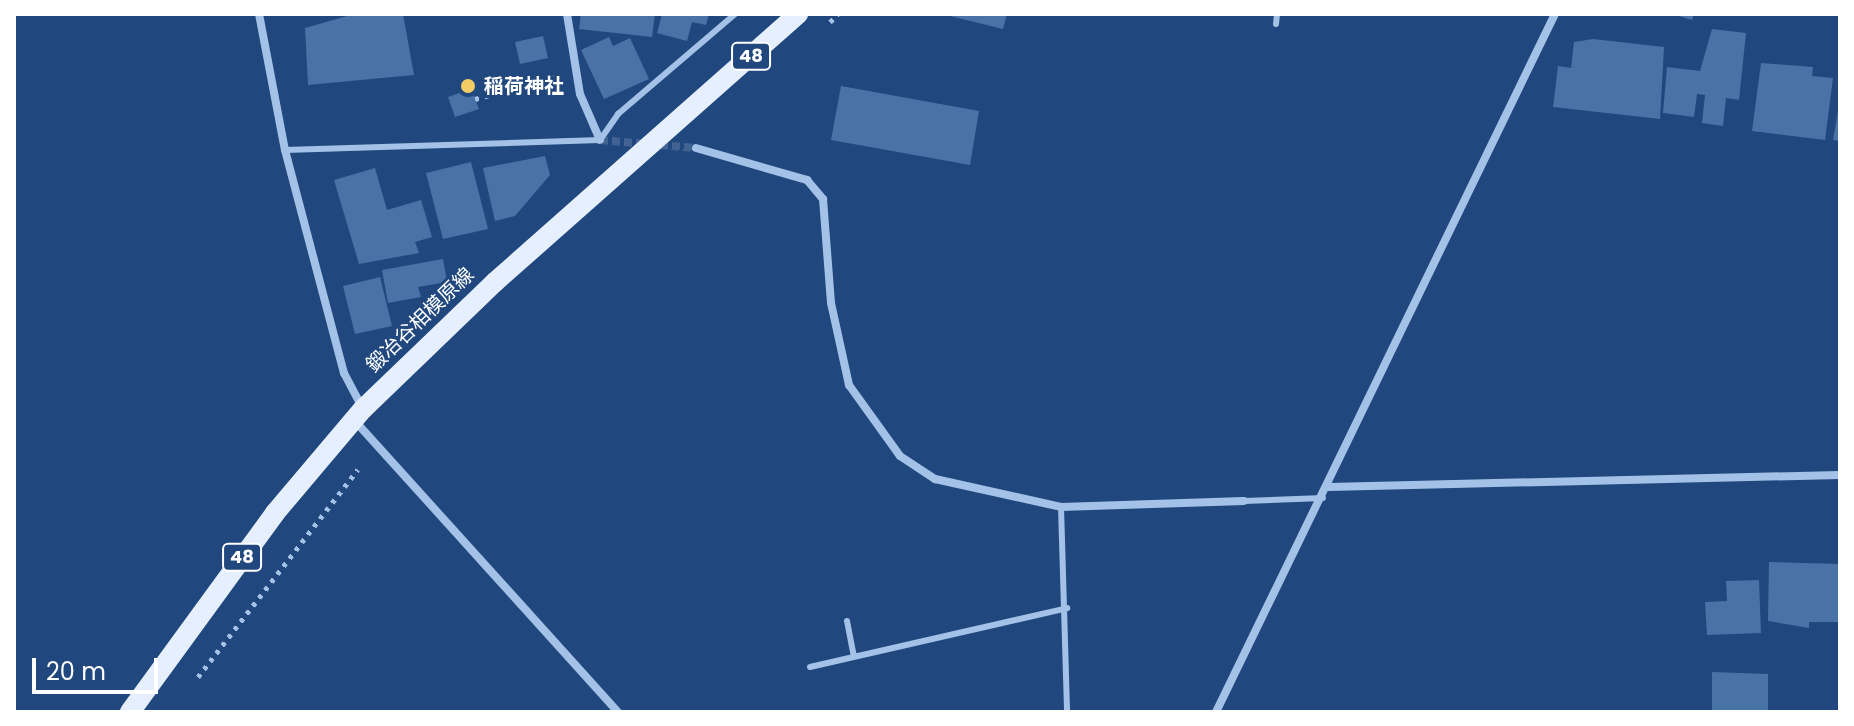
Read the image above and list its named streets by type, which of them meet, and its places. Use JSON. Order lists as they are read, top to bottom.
{
  "streets": {
    "main road": ["48", "鍛冶谷相模原線"]
  },
  "places": ["稲荷神社"],
  "scale_bar": "20 m"
}
